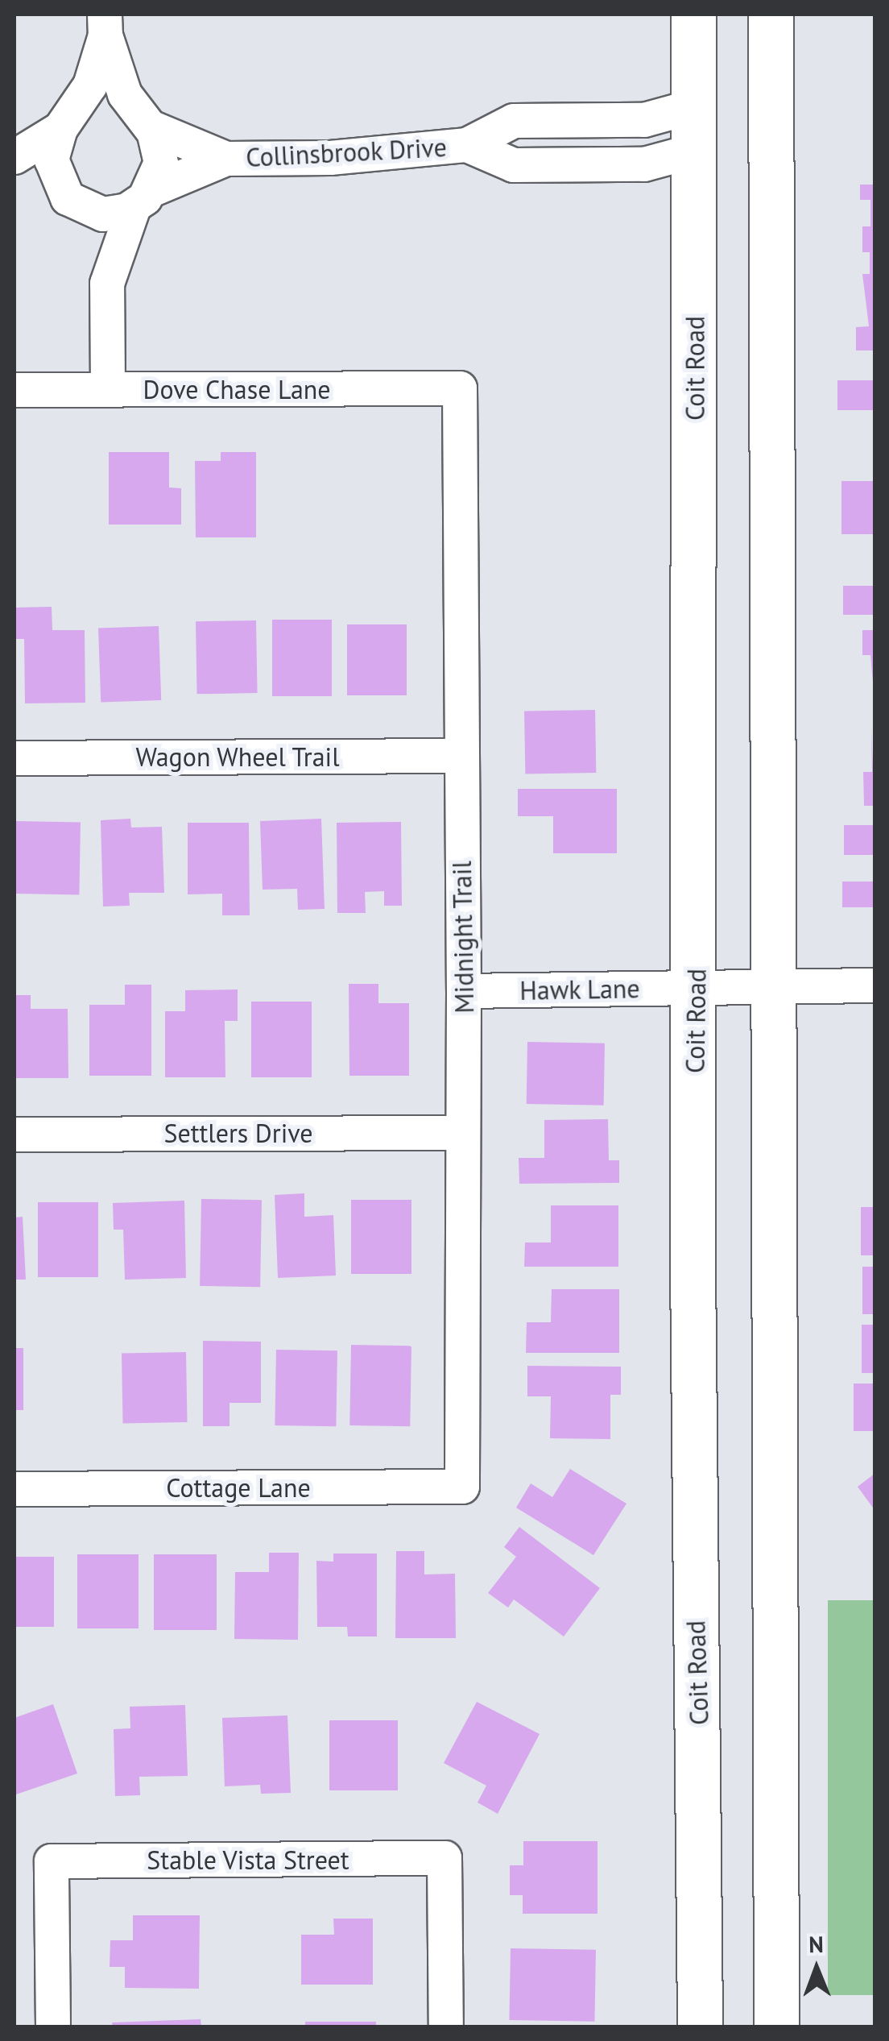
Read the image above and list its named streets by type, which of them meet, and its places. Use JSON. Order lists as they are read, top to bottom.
{
  "streets": {
    "main road": ["Coit Road"],
    "street": [
      "Collinsbrook Drive",
      "Dove Chase Lane",
      "Wagon Wheel Trail",
      "Midnight Trail",
      "Hawk Lane",
      "Settlers Drive",
      "Cottage Lane",
      "Stable Vista Street"
    ]
  },
  "crossings": [
    ["Collinsbrook Drive", "Coit Road"],
    ["Coit Road", "Hawk Lane"],
    ["Dove Chase Lane", "Midnight Trail"],
    ["Wagon Wheel Trail", "Midnight Trail"],
    ["Midnight Trail", "Hawk Lane"],
    ["Midnight Trail", "Settlers Drive"],
    ["Midnight Trail", "Cottage Lane"]
  ],
  "north": "top"
}
